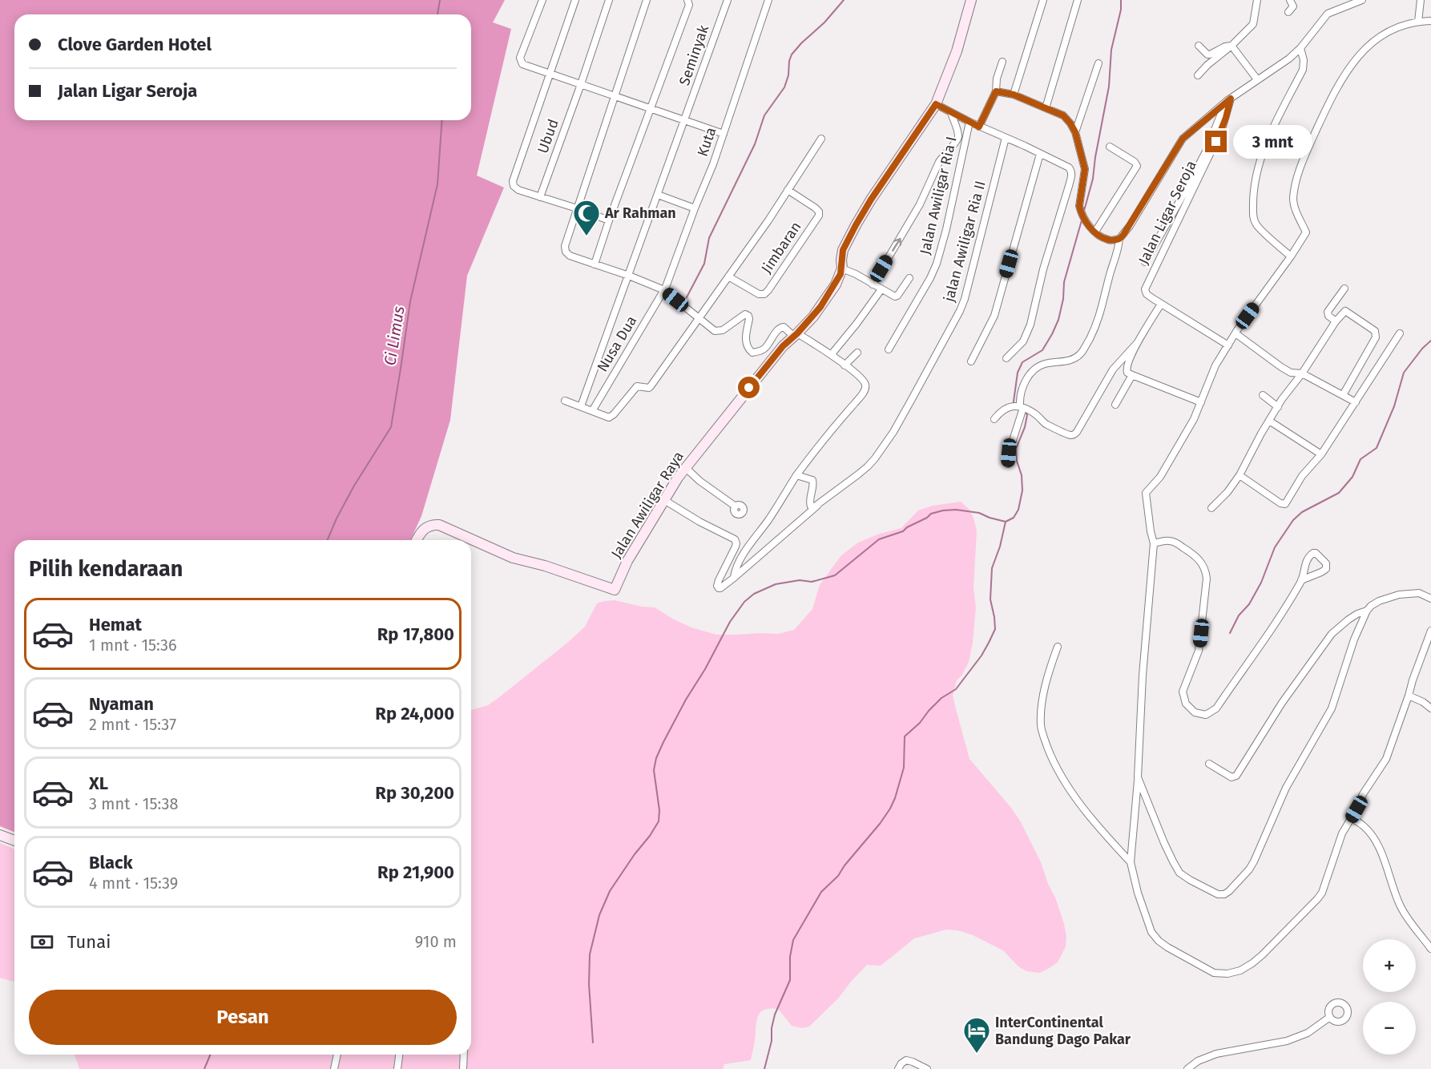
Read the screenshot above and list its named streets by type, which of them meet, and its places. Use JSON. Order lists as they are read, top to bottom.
{
  "streets": {
    "street": [
      "Seminyak",
      "Ubud",
      "Kuta",
      "Jalan Awiligar Ria I",
      "Jalan Ligar Seroja",
      "jalan Awiligar Ria II",
      "Jimbaran",
      "Nusa Dua",
      "Jalan Awiligar Raya"
    ]
  },
  "crossings": [
    ["Seminyak", "Kuta"],
    ["Kuta", "Nusa Dua"]
  ],
  "water": ["Ci Limus"],
  "places": {
    "mosque": ["Ar Rahman"],
    "hotel": ["InterContinental Bandung Dago Pakar"]
  },
  "page": {
    "banner": ["Clove Garden Hotel", "Jalan Ligar Seroja"],
    "bubble": "3 mnt",
    "heading": "Pilih kendaraan",
    "list": [
      {
        "name": "Hemat",
        "note": "1 mnt · 15:36",
        "value": "Rp 17,800"
      },
      {
        "name": "Nyaman",
        "note": "2 mnt · 15:37",
        "value": "Rp 24,000"
      },
      {
        "name": "XL",
        "note": "3 mnt · 15:38",
        "value": "Rp 30,200"
      },
      {
        "name": "Black",
        "note": "4 mnt · 15:39",
        "value": "Rp 21,900"
      }
    ],
    "pay": ["Tunai", "910 m"],
    "map_buttons": ["+", "−"],
    "buttons": "Pesan"
  }
}
